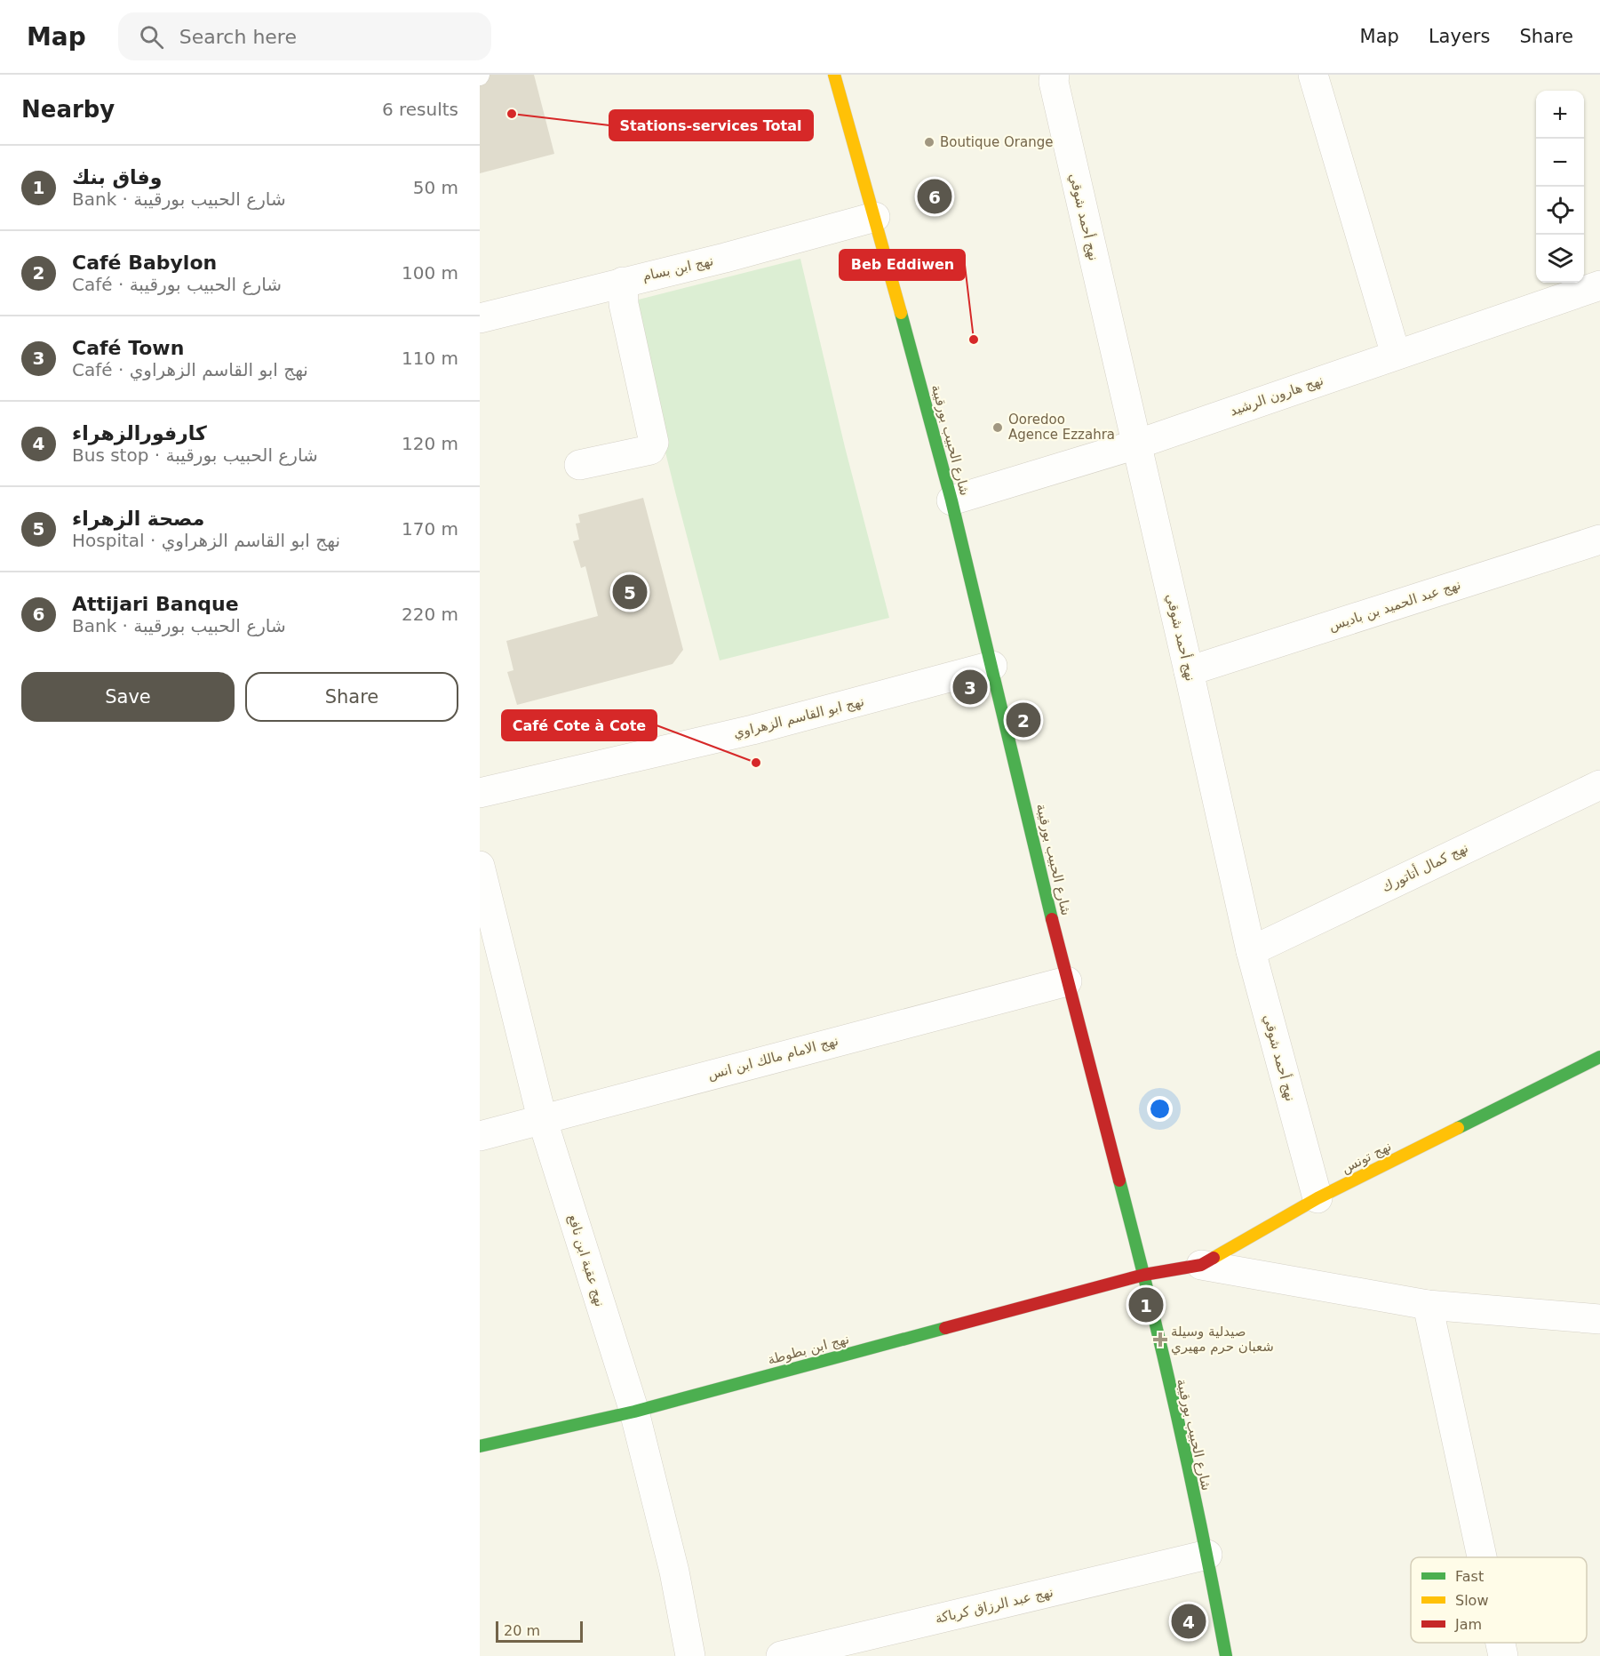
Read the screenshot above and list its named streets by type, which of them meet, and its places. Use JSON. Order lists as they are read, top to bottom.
{
  "streets": {
    "main road": ["شارع الحبيب بورقيبة", "نهج تونس", "نهج ابن بطوطة"],
    "street": [
      "نهج أحمد شوقي",
      "نهج ابن بسام",
      "نهج هارون الرشيد",
      "نهج عبد الحميد بن باديس",
      "نهج ابو القاسم الزهراوي",
      "نهج كمال أتاتورك",
      "نهج الامام مالك ابن انس",
      "نهج عقبة ابن نافع",
      "نهج عبد الرزاق كرباكة"
    ]
  },
  "crossings": [
    ["نهج أحمد شوقي", "نهج هارون الرشيد"],
    ["نهج أحمد شوقي", "نهج عبد الحميد بن باديس"],
    ["نهج أحمد شوقي", "نهج كمال أتاتورك"],
    ["نهج أحمد شوقي", "نهج تونس"],
    ["نهج ابن بسام", "شارع الحبيب بورقيبة"],
    ["نهج هارون الرشيد", "شارع الحبيب بورقيبة"],
    ["شارع الحبيب بورقيبة", "نهج ابو القاسم الزهراوي"],
    ["شارع الحبيب بورقيبة", "نهج الامام مالك ابن انس"],
    ["شارع الحبيب بورقيبة", "نهج تونس"],
    ["شارع الحبيب بورقيبة", "نهج ابن بطوطة"],
    ["شارع الحبيب بورقيبة", "نهج عبد الرزاق كرباكة"],
    ["نهج الامام مالك ابن انس", "نهج عقبة ابن نافع"],
    ["نهج تونس", "نهج ابن بطوطة"],
    ["نهج عقبة ابن نافع", "نهج ابن بطوطة"]
  ],
  "places": {
    "other": [
      "Stations-services Total",
      "Boutique Orange",
      "Beb Eddiwen",
      "Ooredoo Agence Ezzahra",
      "Café Cote à Cote"
    ],
    "health": ["صيدلية وسيلة شعبان حرم مهيري"]
  },
  "legend": ["Fast", "Slow", "Jam"],
  "scale_bar": "20 m",
  "page": {
    "header": "Map",
    "search": "Search here",
    "nav": ["Map", "Layers", "Share"],
    "heading": ["Nearby", "6 results"],
    "map_buttons": ["+", "−"],
    "list": [
      {
        "mark": "1",
        "name": "وفاق بنك",
        "note": "Bank · شارع الحبيب بورقيبة",
        "value": "50 m"
      },
      {
        "mark": "2",
        "name": "Café Babylon",
        "note": "Café · شارع الحبيب بورقيبة",
        "value": "100 m"
      },
      {
        "mark": "3",
        "name": "Café Town",
        "note": "Café · نهج ابو القاسم الزهراوي",
        "value": "110 m"
      },
      {
        "mark": "4",
        "name": "كارفورالزهراء",
        "note": "Bus stop · شارع الحبيب بورقيبة",
        "value": "120 m"
      },
      {
        "mark": "5",
        "name": "مصحة الزهراء",
        "note": "Hospital · نهج ابو القاسم الزهراوي",
        "value": "170 m"
      },
      {
        "mark": "6",
        "name": "Attijari Banque",
        "note": "Bank · شارع الحبيب بورقيبة",
        "value": "220 m"
      }
    ],
    "pins": [
      "6",
      "5",
      "3",
      "2",
      "1",
      "4"
    ],
    "buttons": ["Save", "Share"],
    "scale": "20 m"
  }
}
